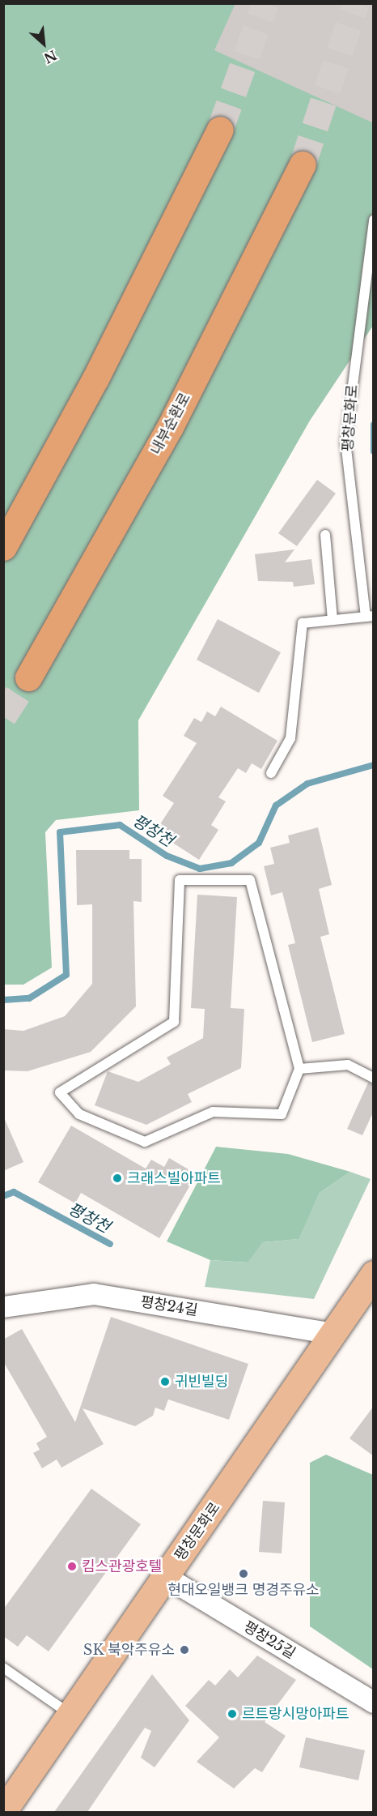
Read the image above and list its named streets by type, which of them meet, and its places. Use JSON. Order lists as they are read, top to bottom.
{
  "streets": {
    "highway": ["내부순환로"],
    "main road": ["평창문화로"],
    "street": ["평창24길", "평창25길"]
  },
  "crossings": [
    ["평창문화로", "평창24길"],
    ["평창문화로", "평창25길"]
  ],
  "water": ["평창천"],
  "places": [
    "크래스빌아파트",
    "귀빈빌딩",
    "킴스관광호텔",
    "현대오일뱅크 명경주유소",
    "SK 북악주유소",
    "르트랑시망아파트"
  ],
  "north": "bottom right"
}
